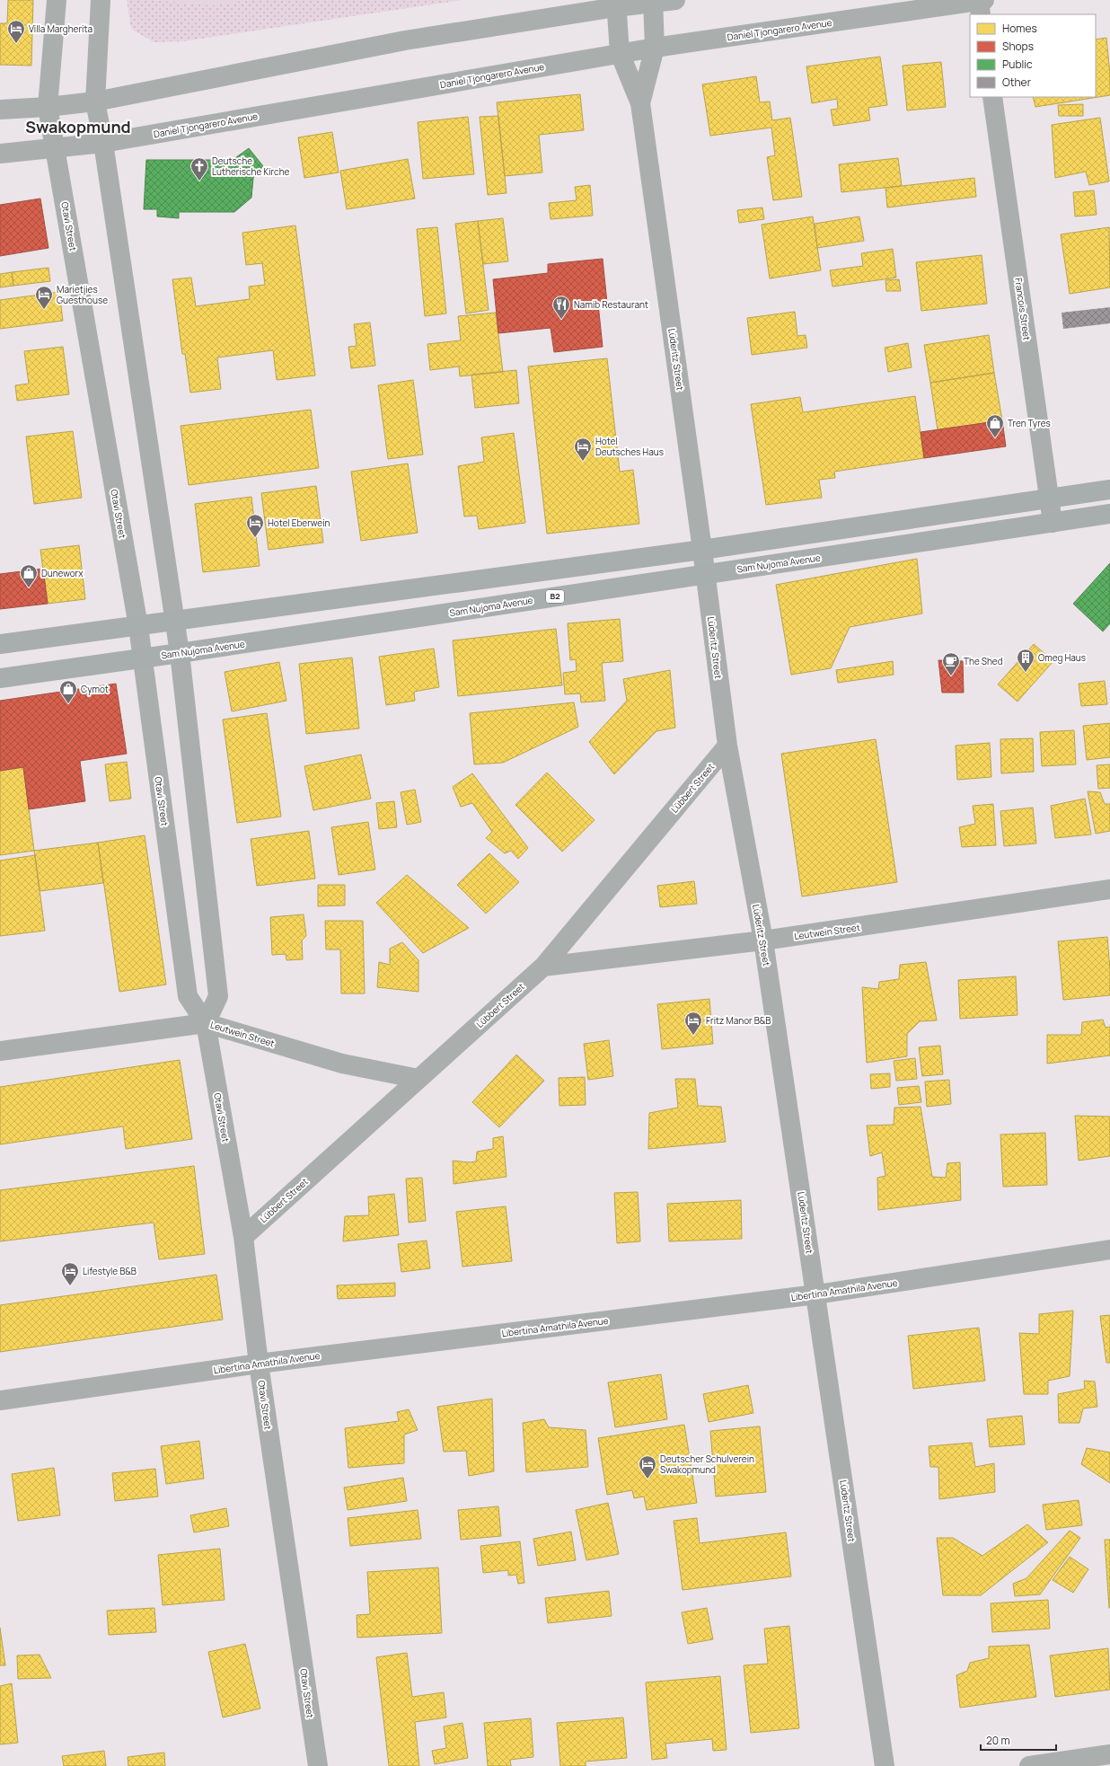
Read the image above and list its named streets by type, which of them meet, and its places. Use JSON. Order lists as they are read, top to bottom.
{
  "streets": {
    "highway": ["Sam Nujoma Avenue", "B2"],
    "street": [
      "Daniel Tjongarero Avenue",
      "Otavi Street",
      "Francois Street",
      "Lüderitz Street",
      "Lübbert Street",
      "Leutwein Street",
      "Libertina Amathila Avenue"
    ]
  },
  "crossings": [
    ["Daniel Tjongarero Avenue", "Otavi Street"],
    ["Daniel Tjongarero Avenue", "Lüderitz Street"],
    ["Otavi Street", "Sam Nujoma Avenue"],
    ["Otavi Street", "Lübbert Street"],
    ["Otavi Street", "Leutwein Street"],
    ["Otavi Street", "Libertina Amathila Avenue"],
    ["Francois Street", "Sam Nujoma Avenue"],
    ["Lüderitz Street", "Sam Nujoma Avenue"],
    ["Lüderitz Street", "Lübbert Street"],
    ["Lüderitz Street", "Leutwein Street"],
    ["Lüderitz Street", "Libertina Amathila Avenue"],
    ["Lübbert Street", "Leutwein Street"]
  ],
  "districts": ["Swakopmund"],
  "places": {
    "hotel": [
      "Villa Margherita",
      "Marietjies Guesthouse",
      "Hotel Deutsches Haus",
      "Hotel Eberwein",
      "Fritz Manor B&B",
      "Lifestyle B&B",
      "Deutscher Schulverein Swakopmund"
    ],
    "church": ["Deutsche Lutherische Kirche"],
    "restaurant": ["Namib Restaurant"],
    "shop": ["Tren Tyres", "Duneworx", "Cymot"],
    "building": ["Omeg Haus"],
    "cafe": ["The Shed"]
  },
  "legend": [
    "Homes",
    "Shops",
    "Public",
    "Other"
  ],
  "scale_bar": "20 m"
}
